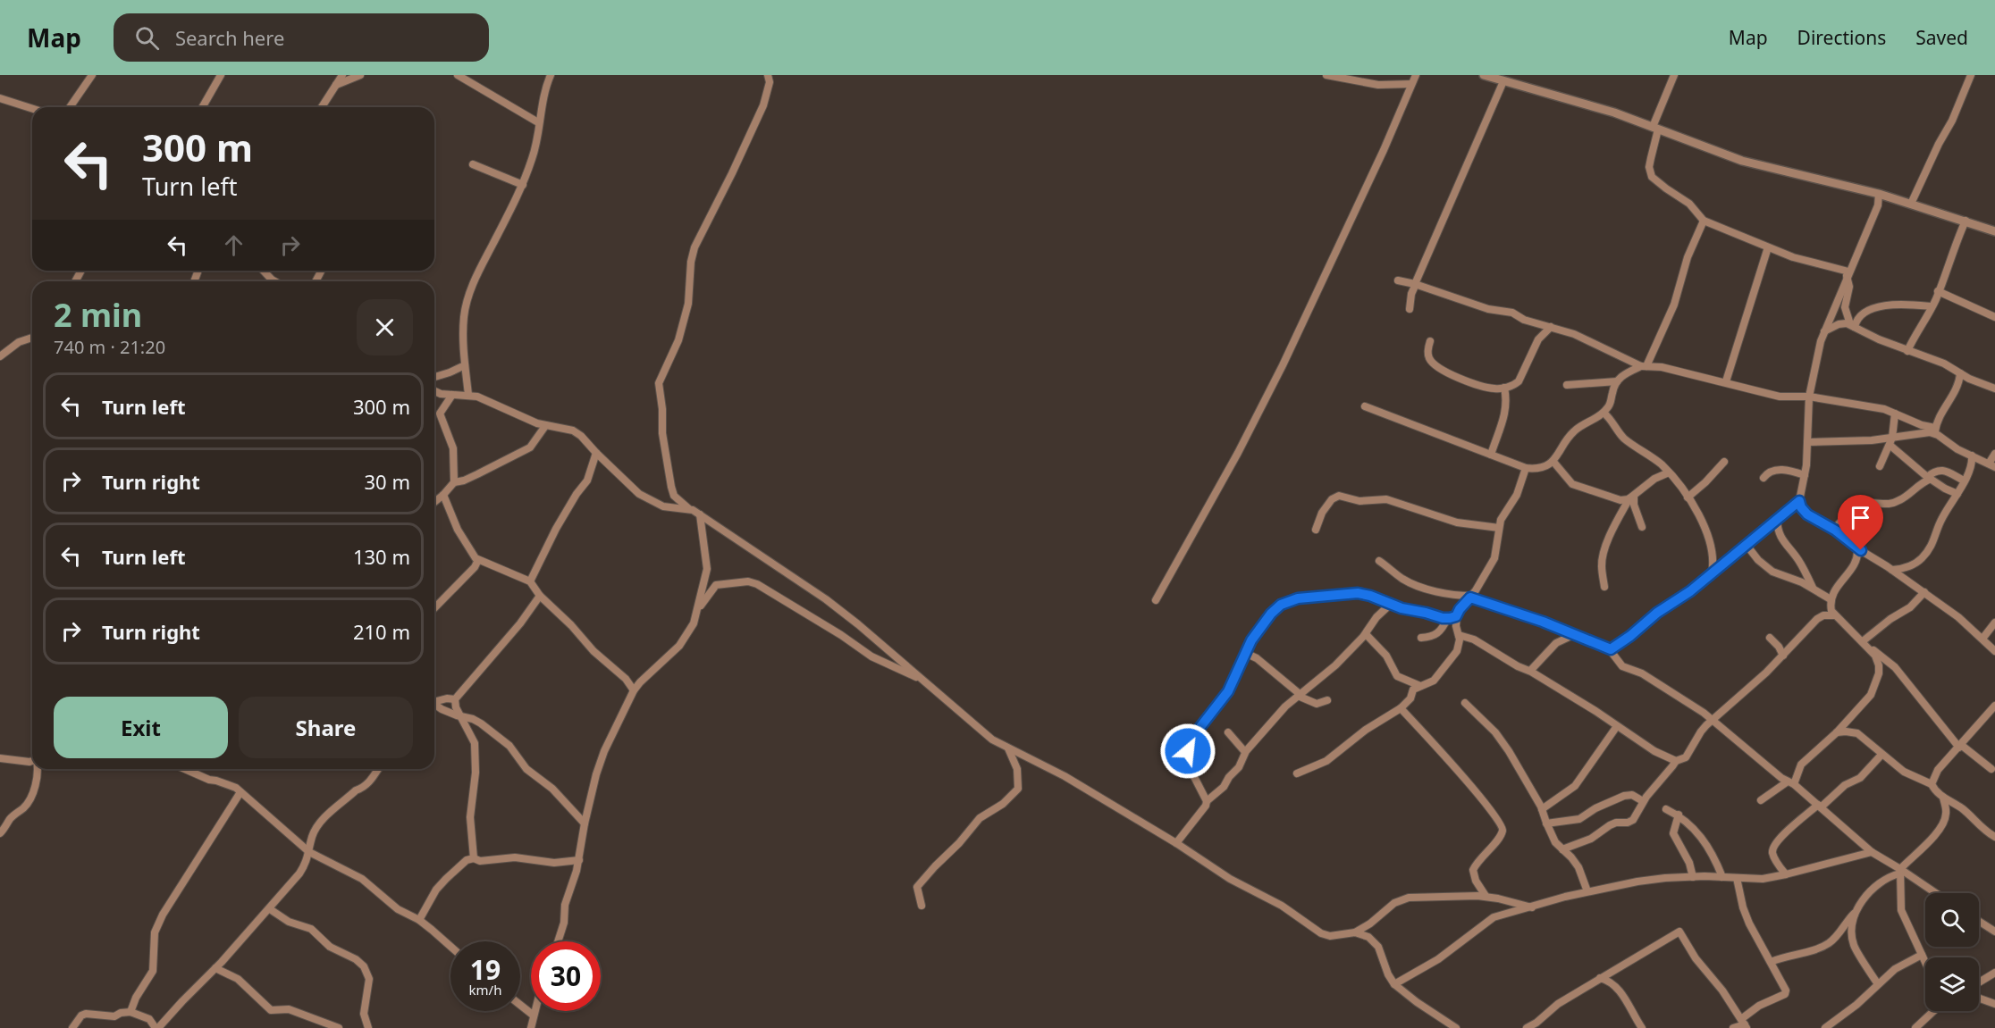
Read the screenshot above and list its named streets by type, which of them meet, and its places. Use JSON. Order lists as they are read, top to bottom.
{
  "page": {
    "header": "Map",
    "search": "Search here",
    "nav": ["Map", "Directions", "Saved"],
    "turn": ["300 m", "Turn left"],
    "heading": ["2 min", "740 m · 21:20"],
    "list": [
      {
        "name": "Turn left",
        "value": "300 m"
      },
      {
        "name": "Turn right",
        "value": "30 m"
      },
      {
        "name": "Turn left",
        "value": "130 m"
      },
      {
        "name": "Turn right",
        "value": "210 m"
      }
    ],
    "buttons": ["Exit", "Share"],
    "speed": "19 km/h",
    "limit": "30"
  }
}
